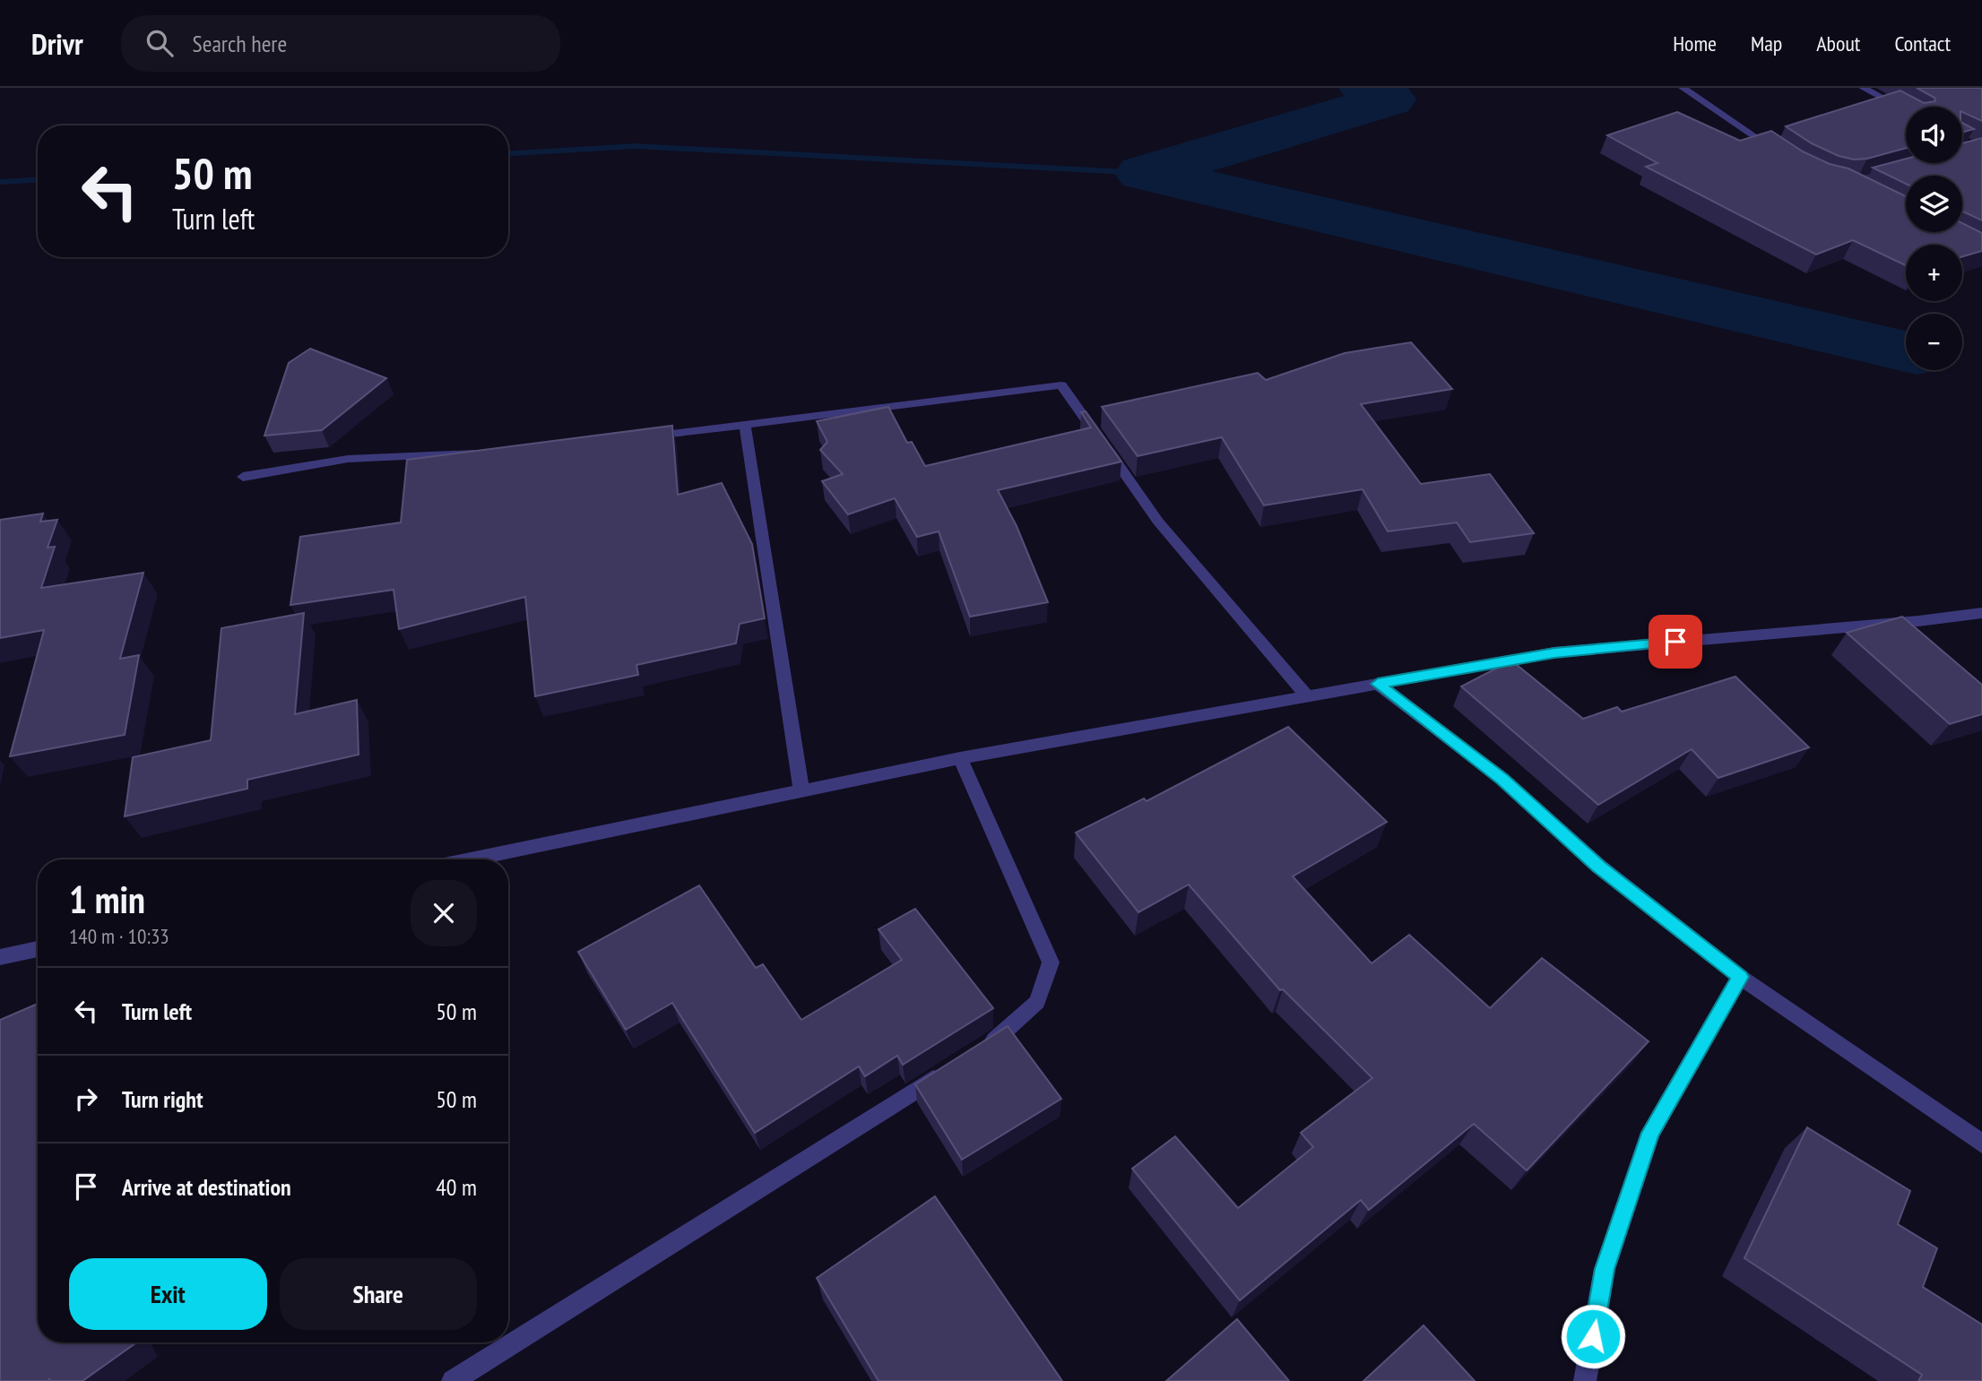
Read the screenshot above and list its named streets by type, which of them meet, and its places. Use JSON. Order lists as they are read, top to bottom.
{
  "page": {
    "header": "Drivr",
    "search": "Search here",
    "nav": [
      "Home",
      "Map",
      "About",
      "Contact"
    ],
    "map_buttons": ["+", "−"],
    "turn": ["50 m", "Turn left"],
    "heading": ["1 min", "140 m · 10:33"],
    "list": [
      {
        "name": "Turn left",
        "value": "50 m"
      },
      {
        "name": "Turn right",
        "value": "50 m"
      },
      {
        "name": "Arrive at destination",
        "value": "40 m"
      }
    ],
    "buttons": ["Exit", "Share"]
  }
}
